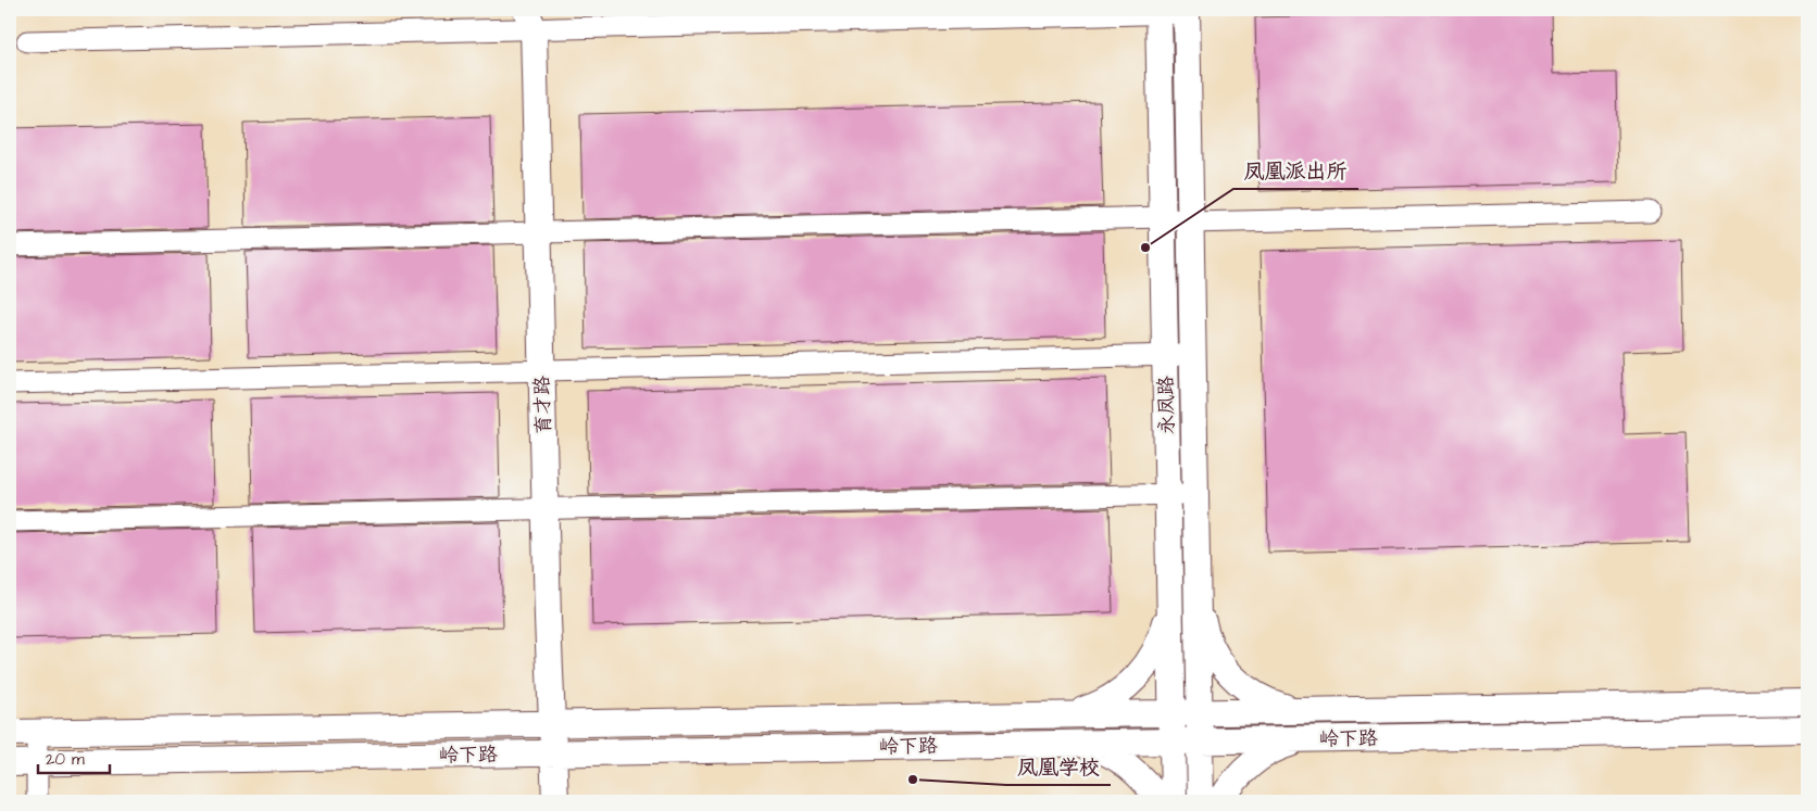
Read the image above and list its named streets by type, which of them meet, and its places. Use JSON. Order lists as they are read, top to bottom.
{
  "streets": {
    "street": ["育才路", "永凤路", "岭下路"]
  },
  "crossings": [
    ["育才路", "岭下路"],
    ["永凤路", "岭下路"]
  ],
  "places": ["凤凰派出所", "凤凰学校"],
  "scale_bar": "20 m"
}
